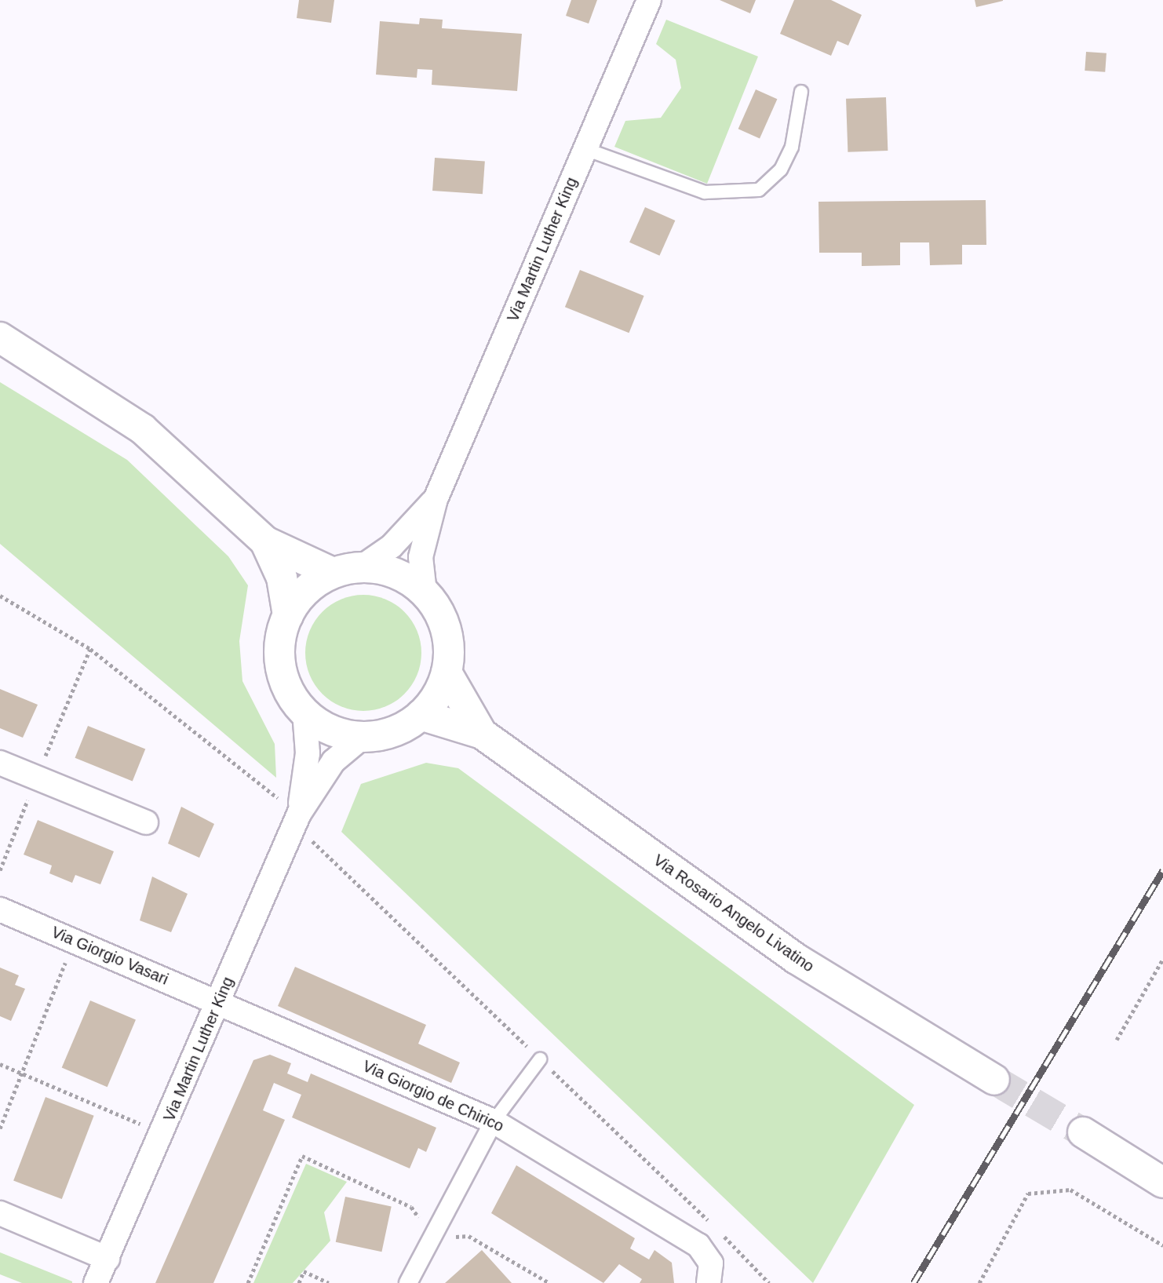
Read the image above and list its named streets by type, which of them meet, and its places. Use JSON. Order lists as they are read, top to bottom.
{
  "streets": {
    "street": [
      "Via Martin Luther King",
      "Via Rosario Angelo Livatino",
      "Via Giorgio Vasari",
      "Via Giorgio de Chirico"
    ]
  },
  "crossings": [
    ["Via Martin Luther King", "Via Giorgio Vasari"],
    ["Via Martin Luther King", "Via Giorgio de Chirico"],
    ["Via Giorgio Vasari", "Via Giorgio de Chirico"]
  ]
}
